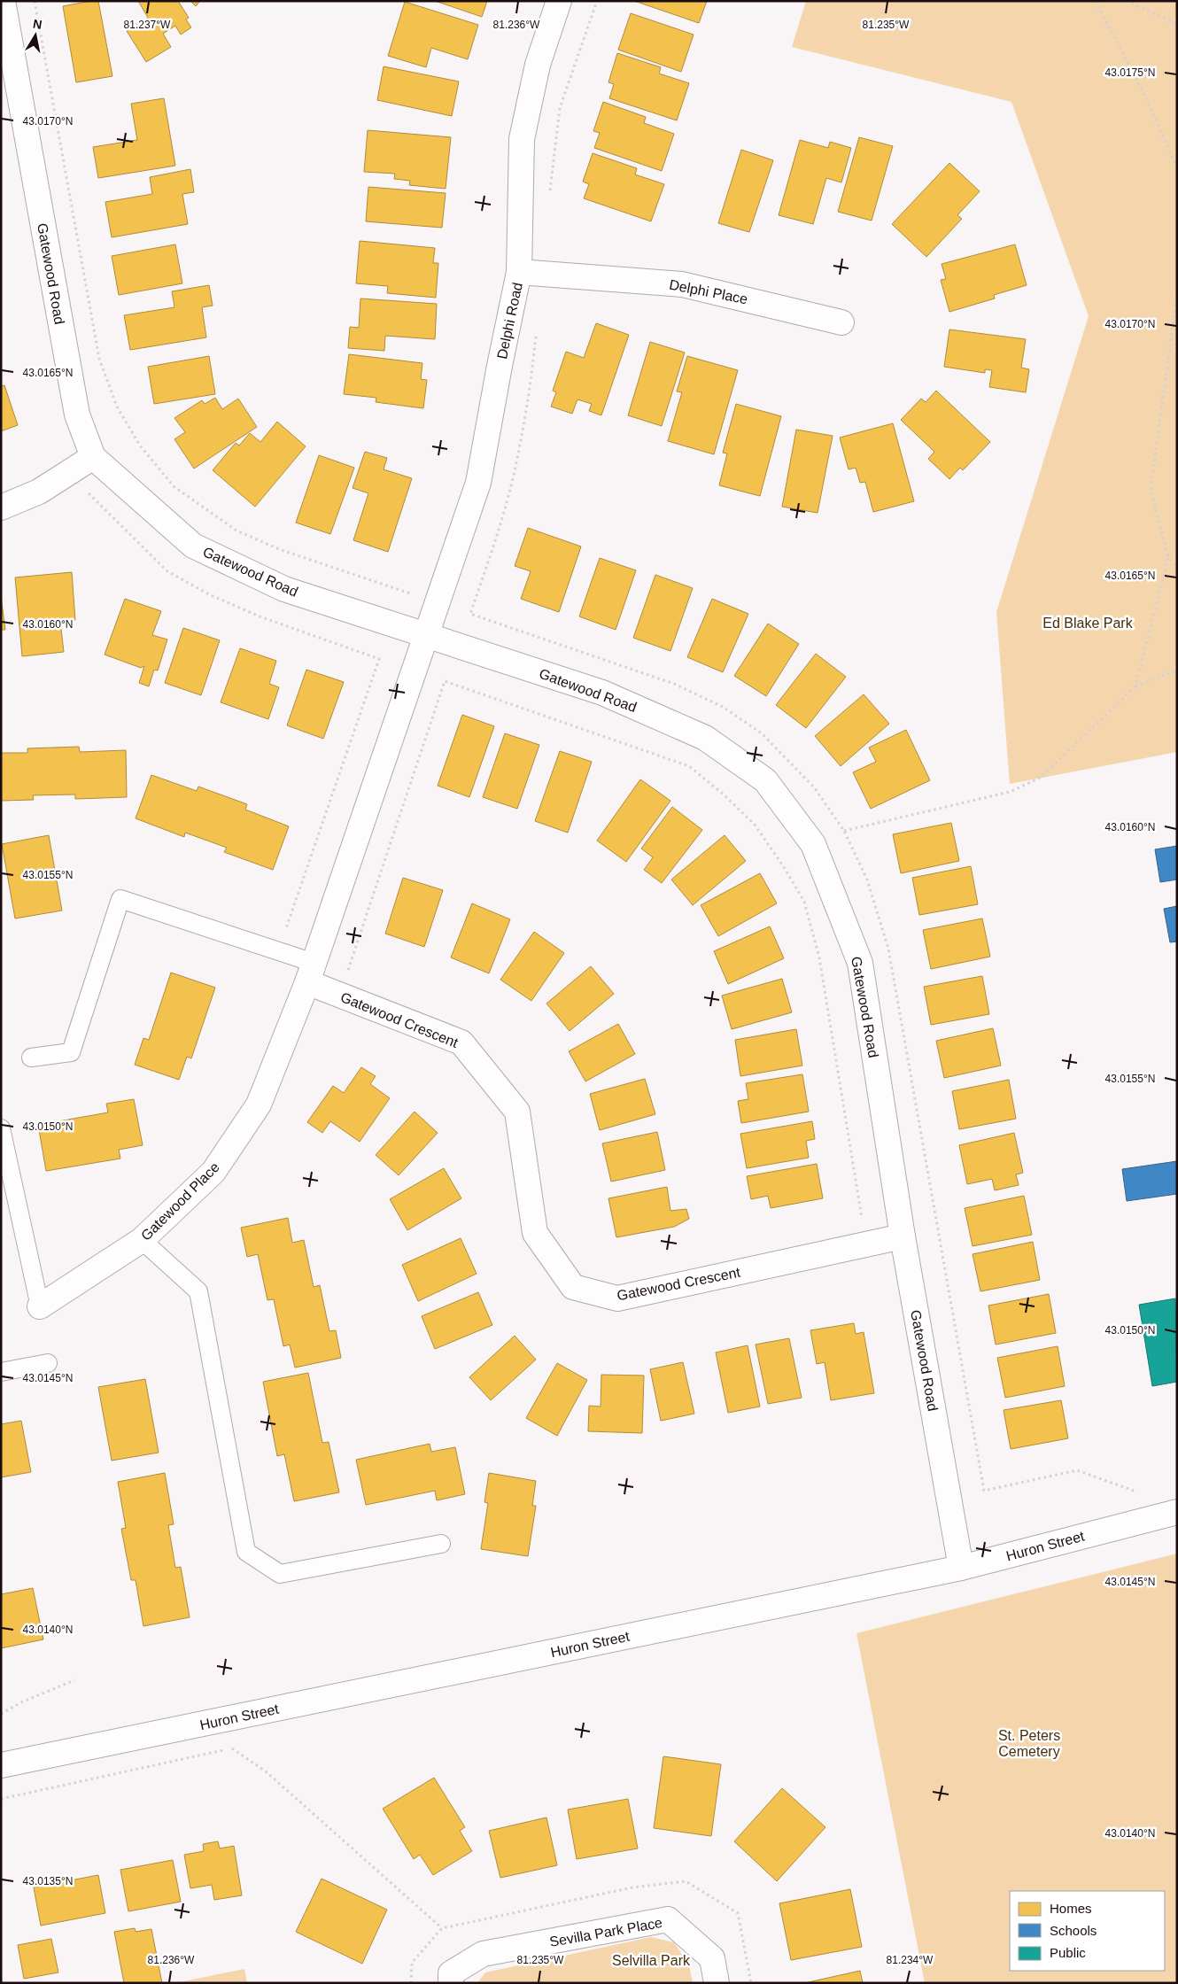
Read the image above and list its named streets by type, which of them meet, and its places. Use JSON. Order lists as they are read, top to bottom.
{
  "streets": {
    "street": [
      "Gatewood Road",
      "Delphi Place",
      "Delphi Road",
      "Gatewood Crescent",
      "Gatewood Place",
      "Huron Street",
      "Sevilla Park Place"
    ]
  },
  "crossings": [
    ["Gatewood Road", "Delphi Road"],
    ["Gatewood Road", "Gatewood Crescent"],
    ["Gatewood Road", "Huron Street"],
    ["Delphi Place", "Delphi Road"],
    ["Gatewood Crescent", "Gatewood Place"]
  ],
  "parks": ["Ed Blake Park", "St. Peters Cemetery", "Selvilla Park"],
  "legend": ["Homes", "Schools", "Public"],
  "north": "top",
  "coordinates": [
    "81.237°W",
    "81.236°W",
    "81.235°W",
    "43.0175°N",
    "43.0170°N",
    "43.0165°N",
    "43.0160°N",
    "43.0155°N",
    "43.0150°N",
    "43.0145°N",
    "43.0140°N",
    "43.0135°N",
    "81.234°W"
  ]
}
